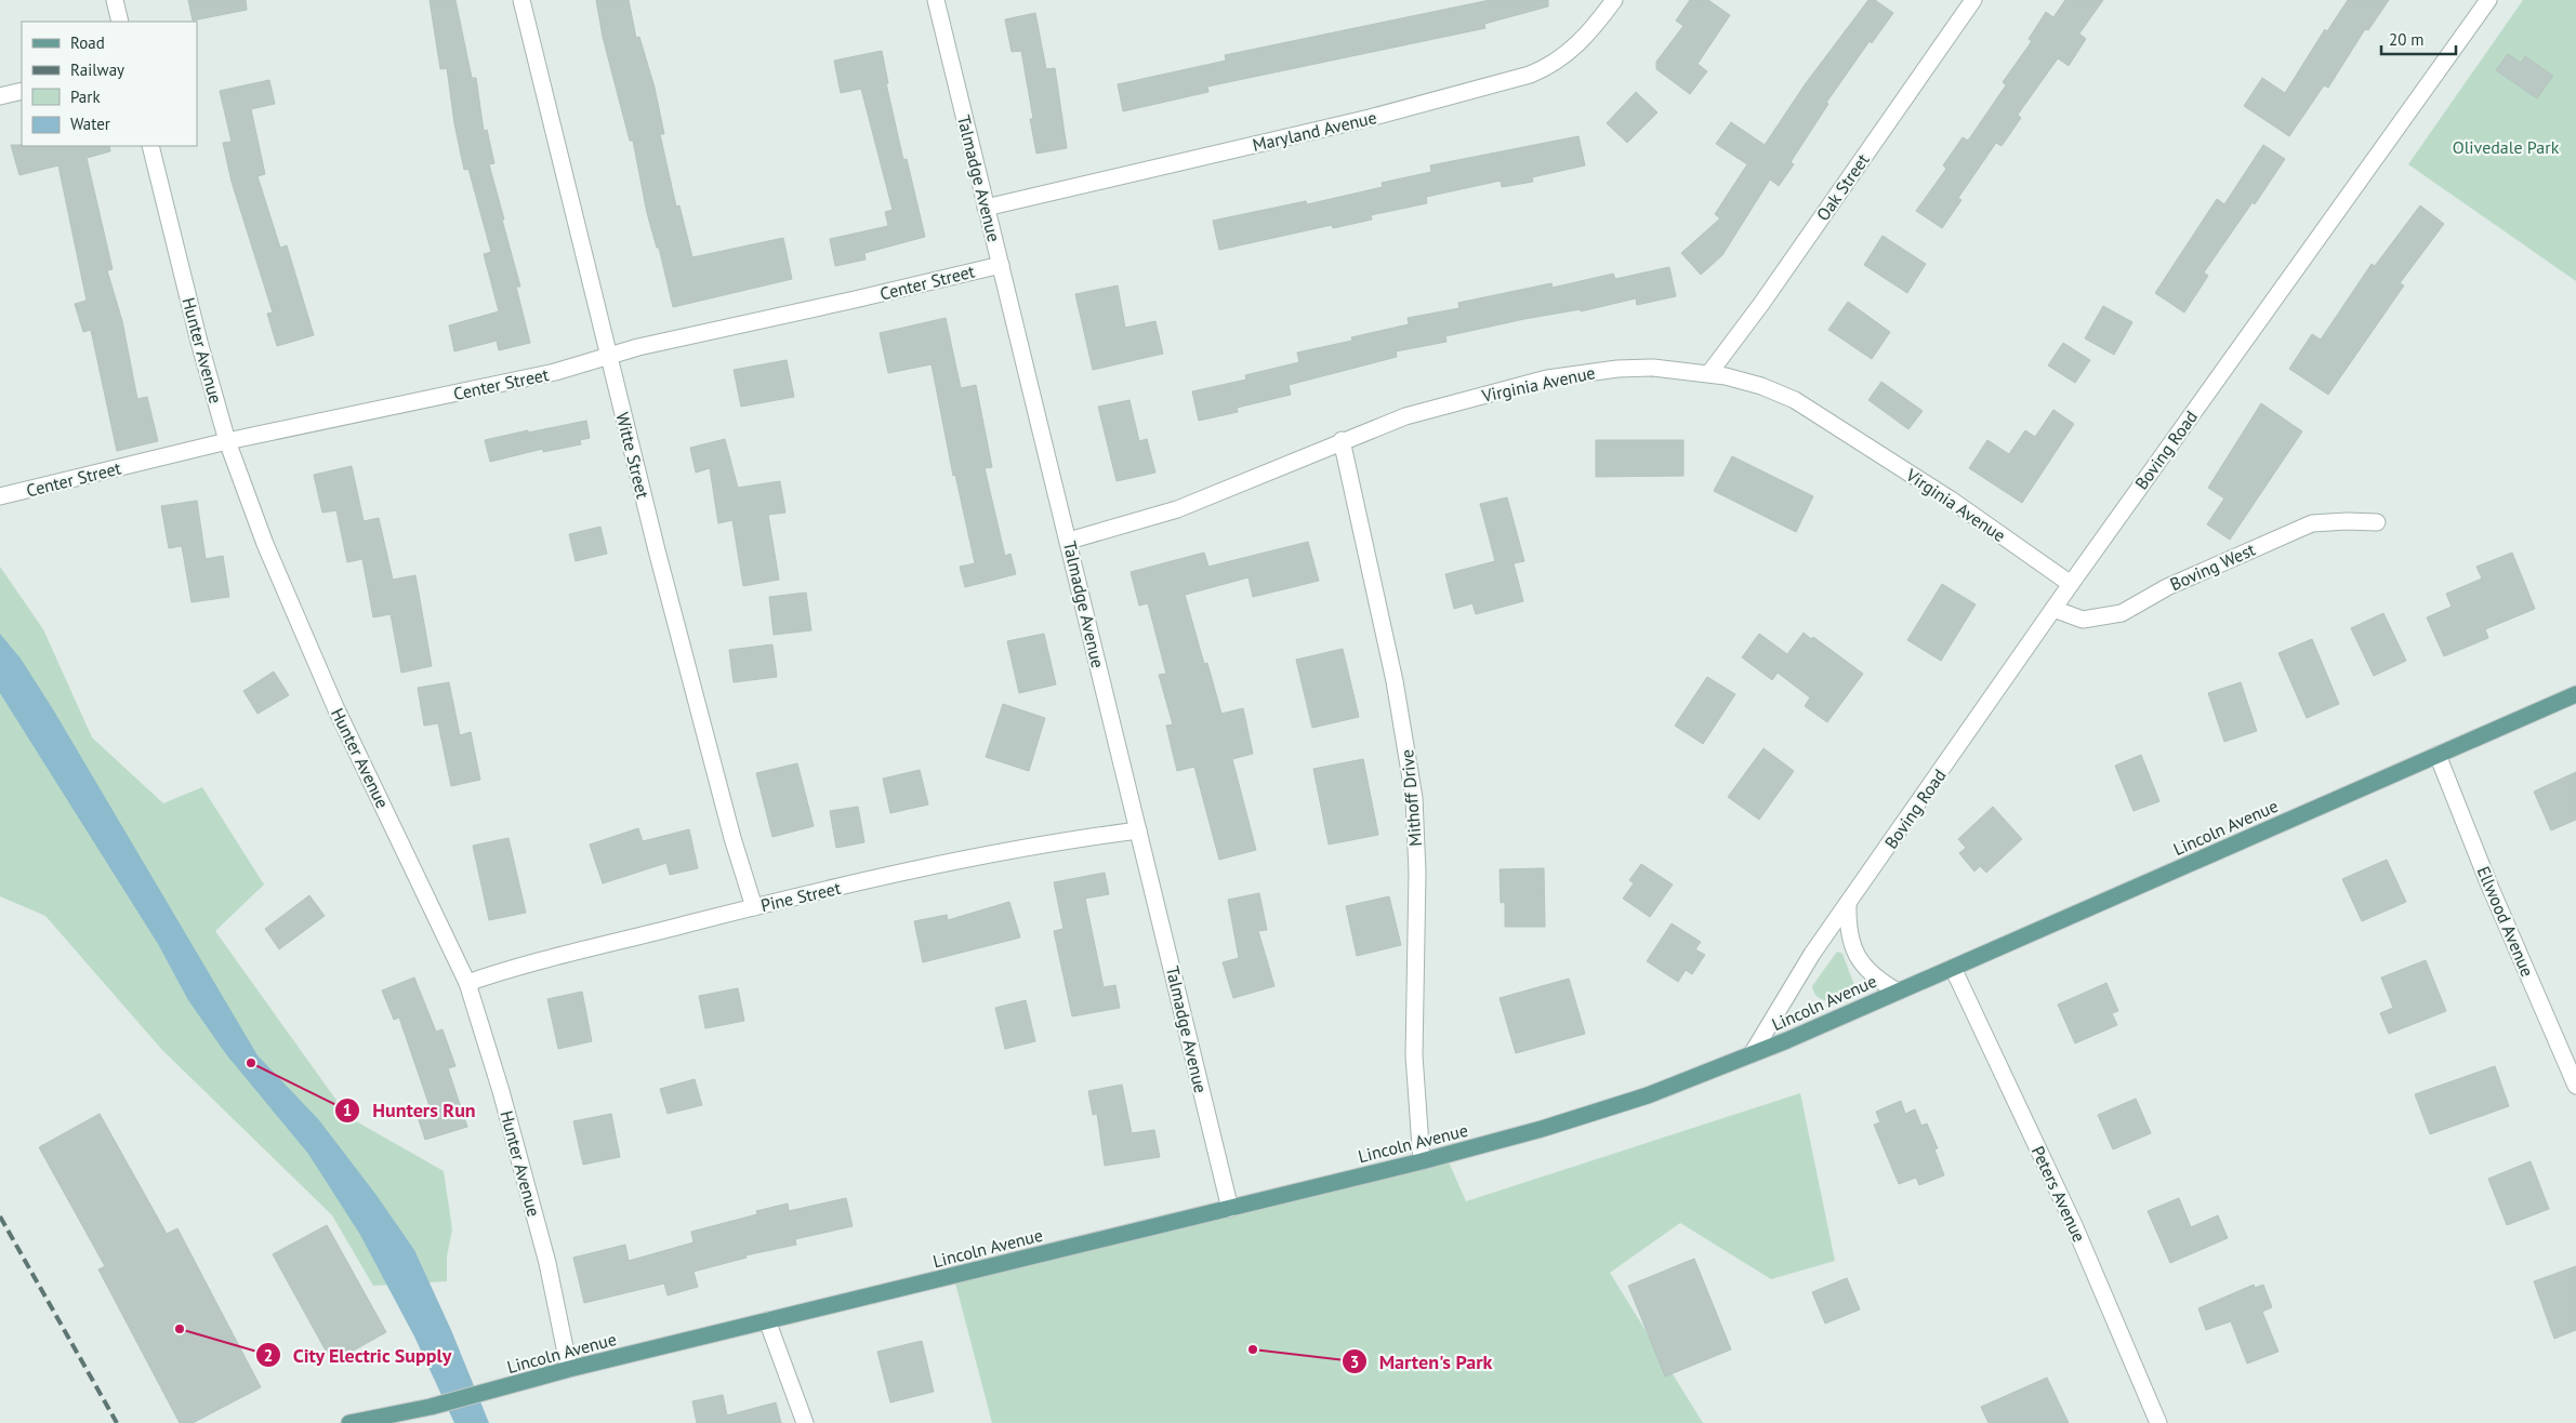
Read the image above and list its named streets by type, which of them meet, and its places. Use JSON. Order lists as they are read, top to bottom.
{
  "streets": {
    "main road": ["Lincoln Avenue"],
    "street": [
      "Maryland Avenue",
      "Talmadge Avenue",
      "Oak Street",
      "Center Street",
      "Hunter Avenue",
      "Virginia Avenue",
      "Boving Road",
      "Witte Street",
      "Boving West",
      "Mithoff Drive",
      "Pine Street",
      "Ellwood Avenue",
      "Peters Avenue"
    ]
  },
  "crossings": [
    ["Maryland Avenue", "Talmadge Avenue"],
    ["Talmadge Avenue", "Center Street"],
    ["Talmadge Avenue", "Virginia Avenue"],
    ["Talmadge Avenue", "Lincoln Avenue"],
    ["Talmadge Avenue", "Pine Street"],
    ["Oak Street", "Virginia Avenue"],
    ["Center Street", "Hunter Avenue"],
    ["Center Street", "Witte Street"],
    ["Hunter Avenue", "Lincoln Avenue"],
    ["Hunter Avenue", "Pine Street"],
    ["Virginia Avenue", "Boving Road"],
    ["Virginia Avenue", "Mithoff Drive"],
    ["Boving Road", "Boving West"],
    ["Boving Road", "Lincoln Avenue"],
    ["Witte Street", "Pine Street"],
    ["Mithoff Drive", "Lincoln Avenue"],
    ["Lincoln Avenue", "Ellwood Avenue"],
    ["Lincoln Avenue", "Peters Avenue"]
  ],
  "parks": ["Olivedale Park"],
  "places": ["Hunters Run", "City Electric Supply", "Marten's Park"],
  "legend": [
    "Road",
    "Railway",
    "Park",
    "Water"
  ],
  "scale_bar": "20 m"
}
